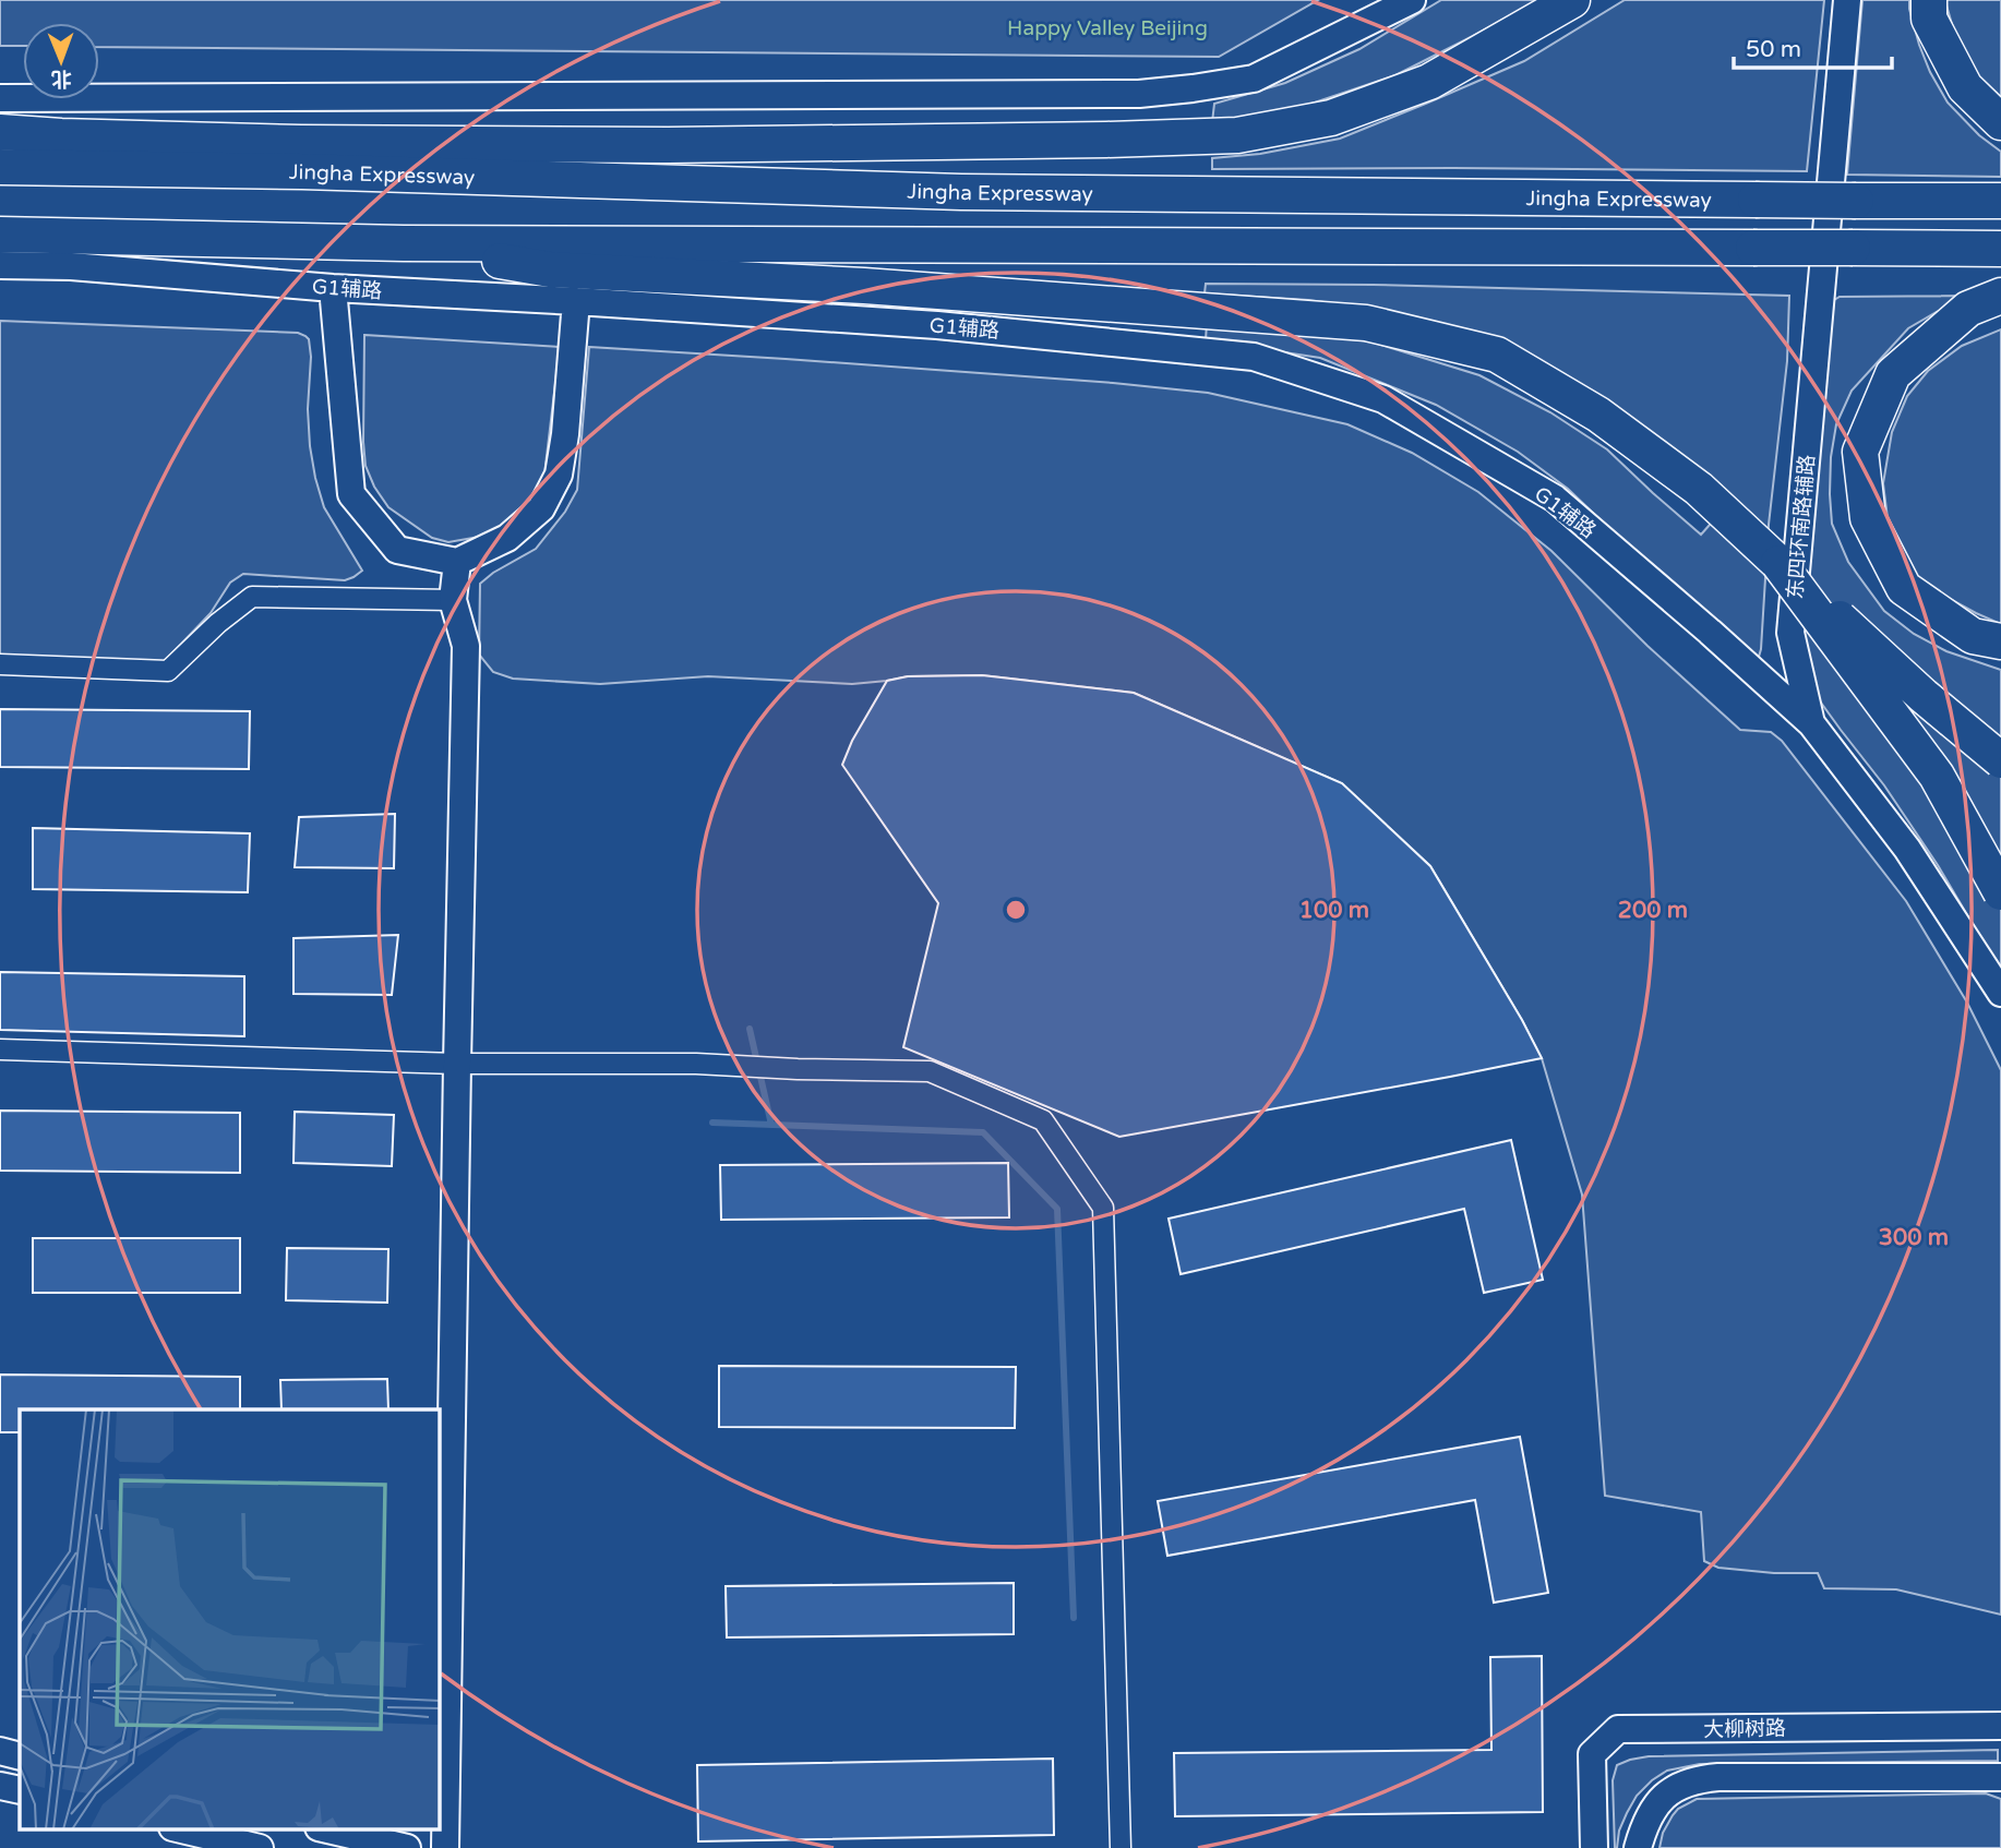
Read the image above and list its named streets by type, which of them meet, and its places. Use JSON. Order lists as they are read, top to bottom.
{
  "streets": {
    "highway": ["Jingha Expressway"],
    "street": ["G1辅路", "东四环南路辅路", "大柳树路"]
  },
  "crossings": [
    ["G1辅路", "东四环南路辅路"]
  ],
  "parks": ["Happy Valley Beijing"],
  "scale_bar": "50 m",
  "north": "bottom",
  "rings": ["100 m", "200 m", "300 m"]
}
